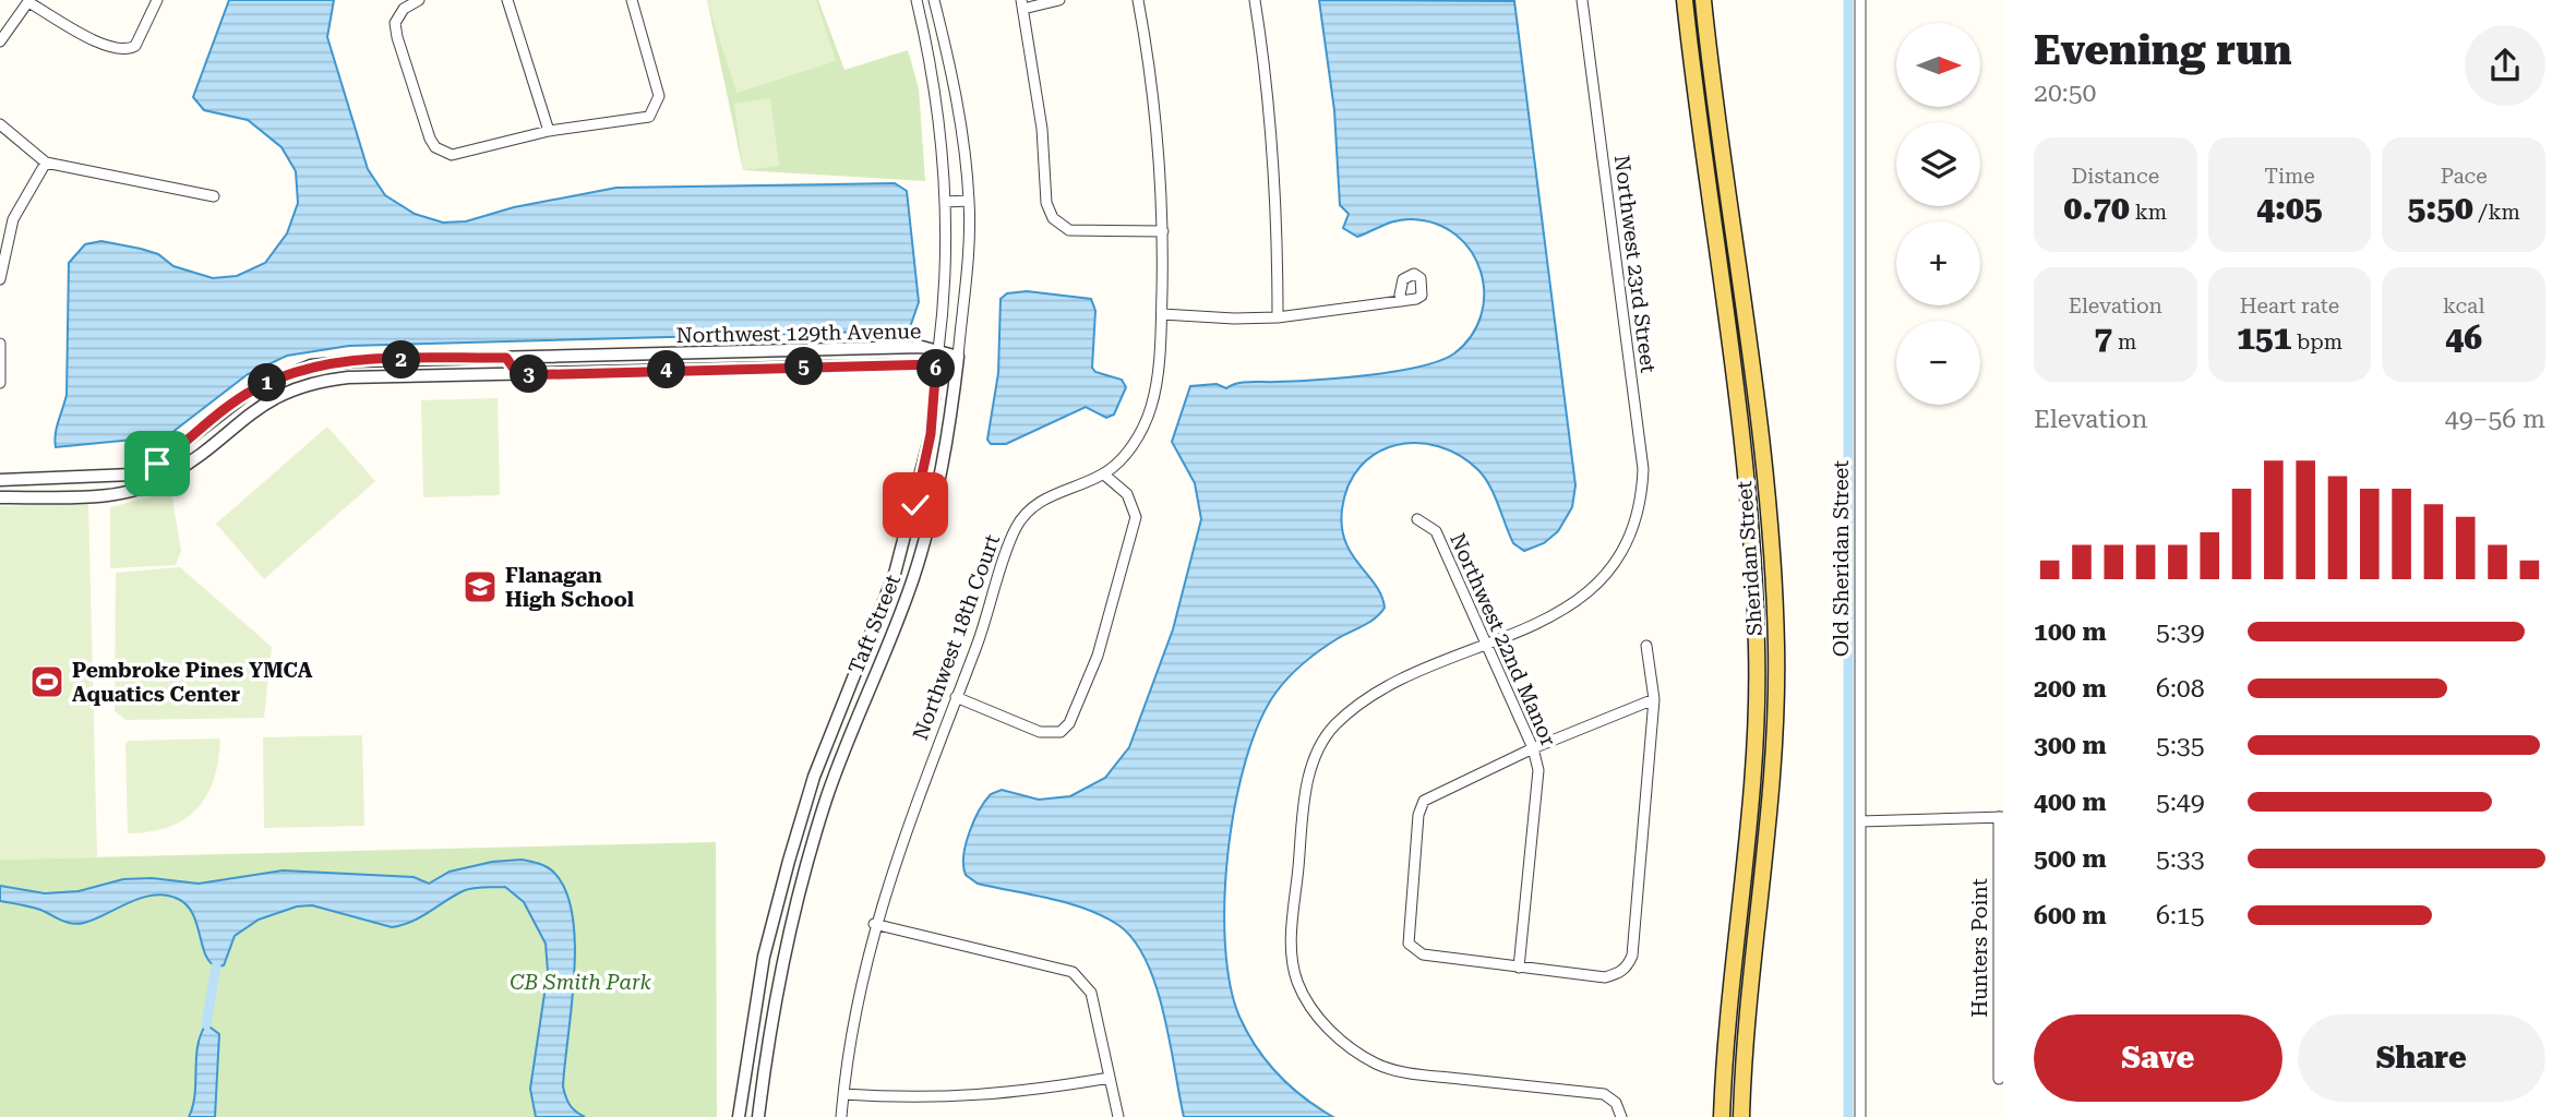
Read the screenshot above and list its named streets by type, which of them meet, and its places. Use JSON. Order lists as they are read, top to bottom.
{
  "streets": {
    "main road": ["Sheridan Street"],
    "street": [
      "Northwest 23rd Street",
      "Northwest 129th Avenue",
      "Old Sheridan Street",
      "Taft Street",
      "Northwest 18th Court",
      "Northwest 22nd Manor",
      "Hunters Point"
    ]
  },
  "crossings": [
    ["Northwest 23rd Street", "Northwest 22nd Manor"],
    ["Northwest 129th Avenue", "Taft Street"]
  ],
  "parks": ["CB Smith Park"],
  "places": {
    "school or university": ["Flanagan High School"],
    "sports": ["Pembroke Pines YMCA Aquatics Center"]
  },
  "north": "right",
  "page": {
    "heading": ["Evening run", "20:50"],
    "map_buttons": ["+", "−"],
    "stats": [
      ["Distance", "0.70 km"],
      ["Time", "4:05"],
      ["Pace", "5:50 /km"],
      ["Elevation", "7 m"],
      ["Heart rate", "151 bpm"],
      ["kcal", "46"]
    ],
    "pins": [
      "2",
      "5",
      "6",
      "4",
      "3",
      "1"
    ],
    "chart": ["Elevation", "49–56 m"],
    "list": [
      {
        "name": "100 m",
        "note": "5:39"
      },
      {
        "name": "200 m",
        "note": "6:08"
      },
      {
        "name": "300 m",
        "note": "5:35"
      },
      {
        "name": "400 m",
        "note": "5:49"
      },
      {
        "name": "500 m",
        "note": "5:33"
      },
      {
        "name": "600 m",
        "note": "6:15"
      }
    ],
    "buttons": ["Save", "Share"]
  }
}
